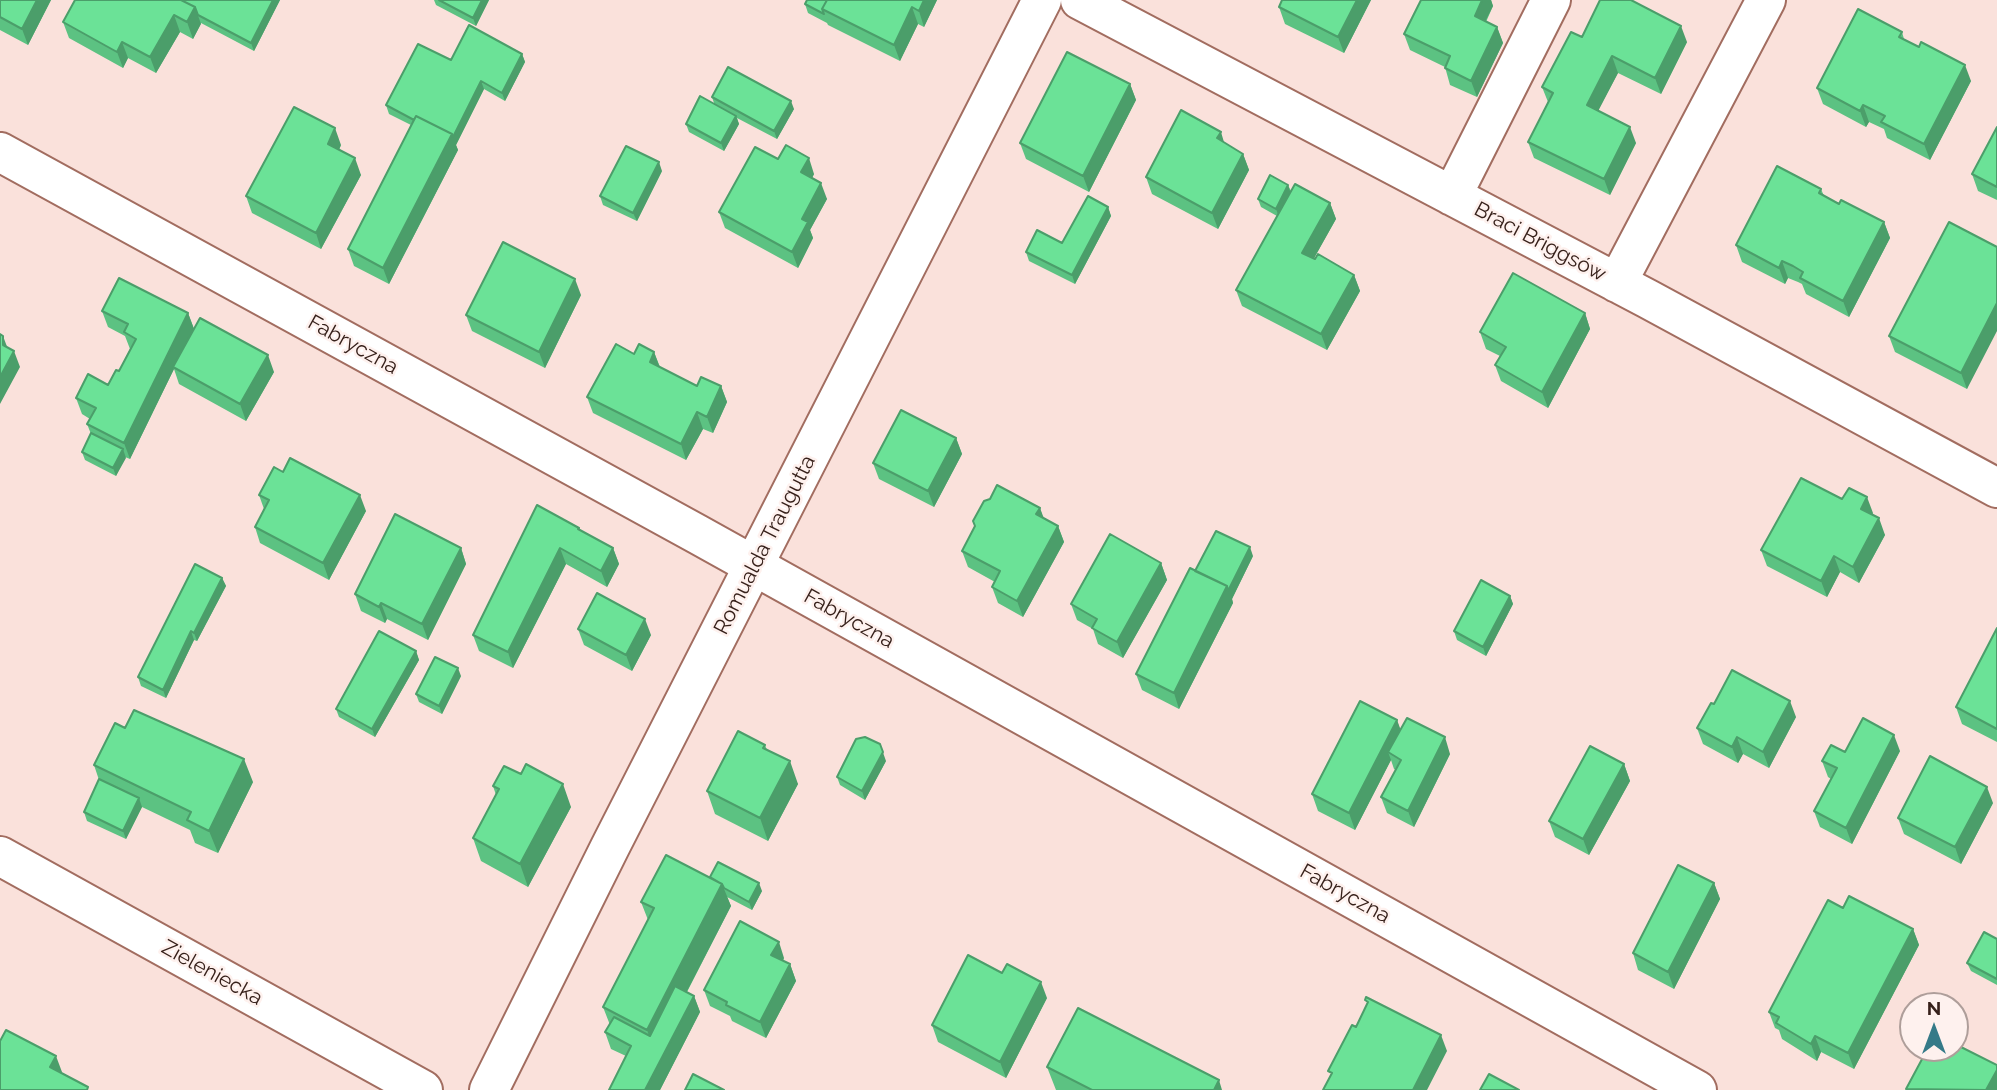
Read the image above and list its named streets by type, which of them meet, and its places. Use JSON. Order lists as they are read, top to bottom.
{
  "streets": {
    "street": [
      "Braci Briggsów",
      "Fabryczna",
      "Romualda Traugutta",
      "Zieleniecka"
    ]
  },
  "crossings": [
    ["Fabryczna", "Romualda Traugutta"]
  ],
  "north": "top"
}
